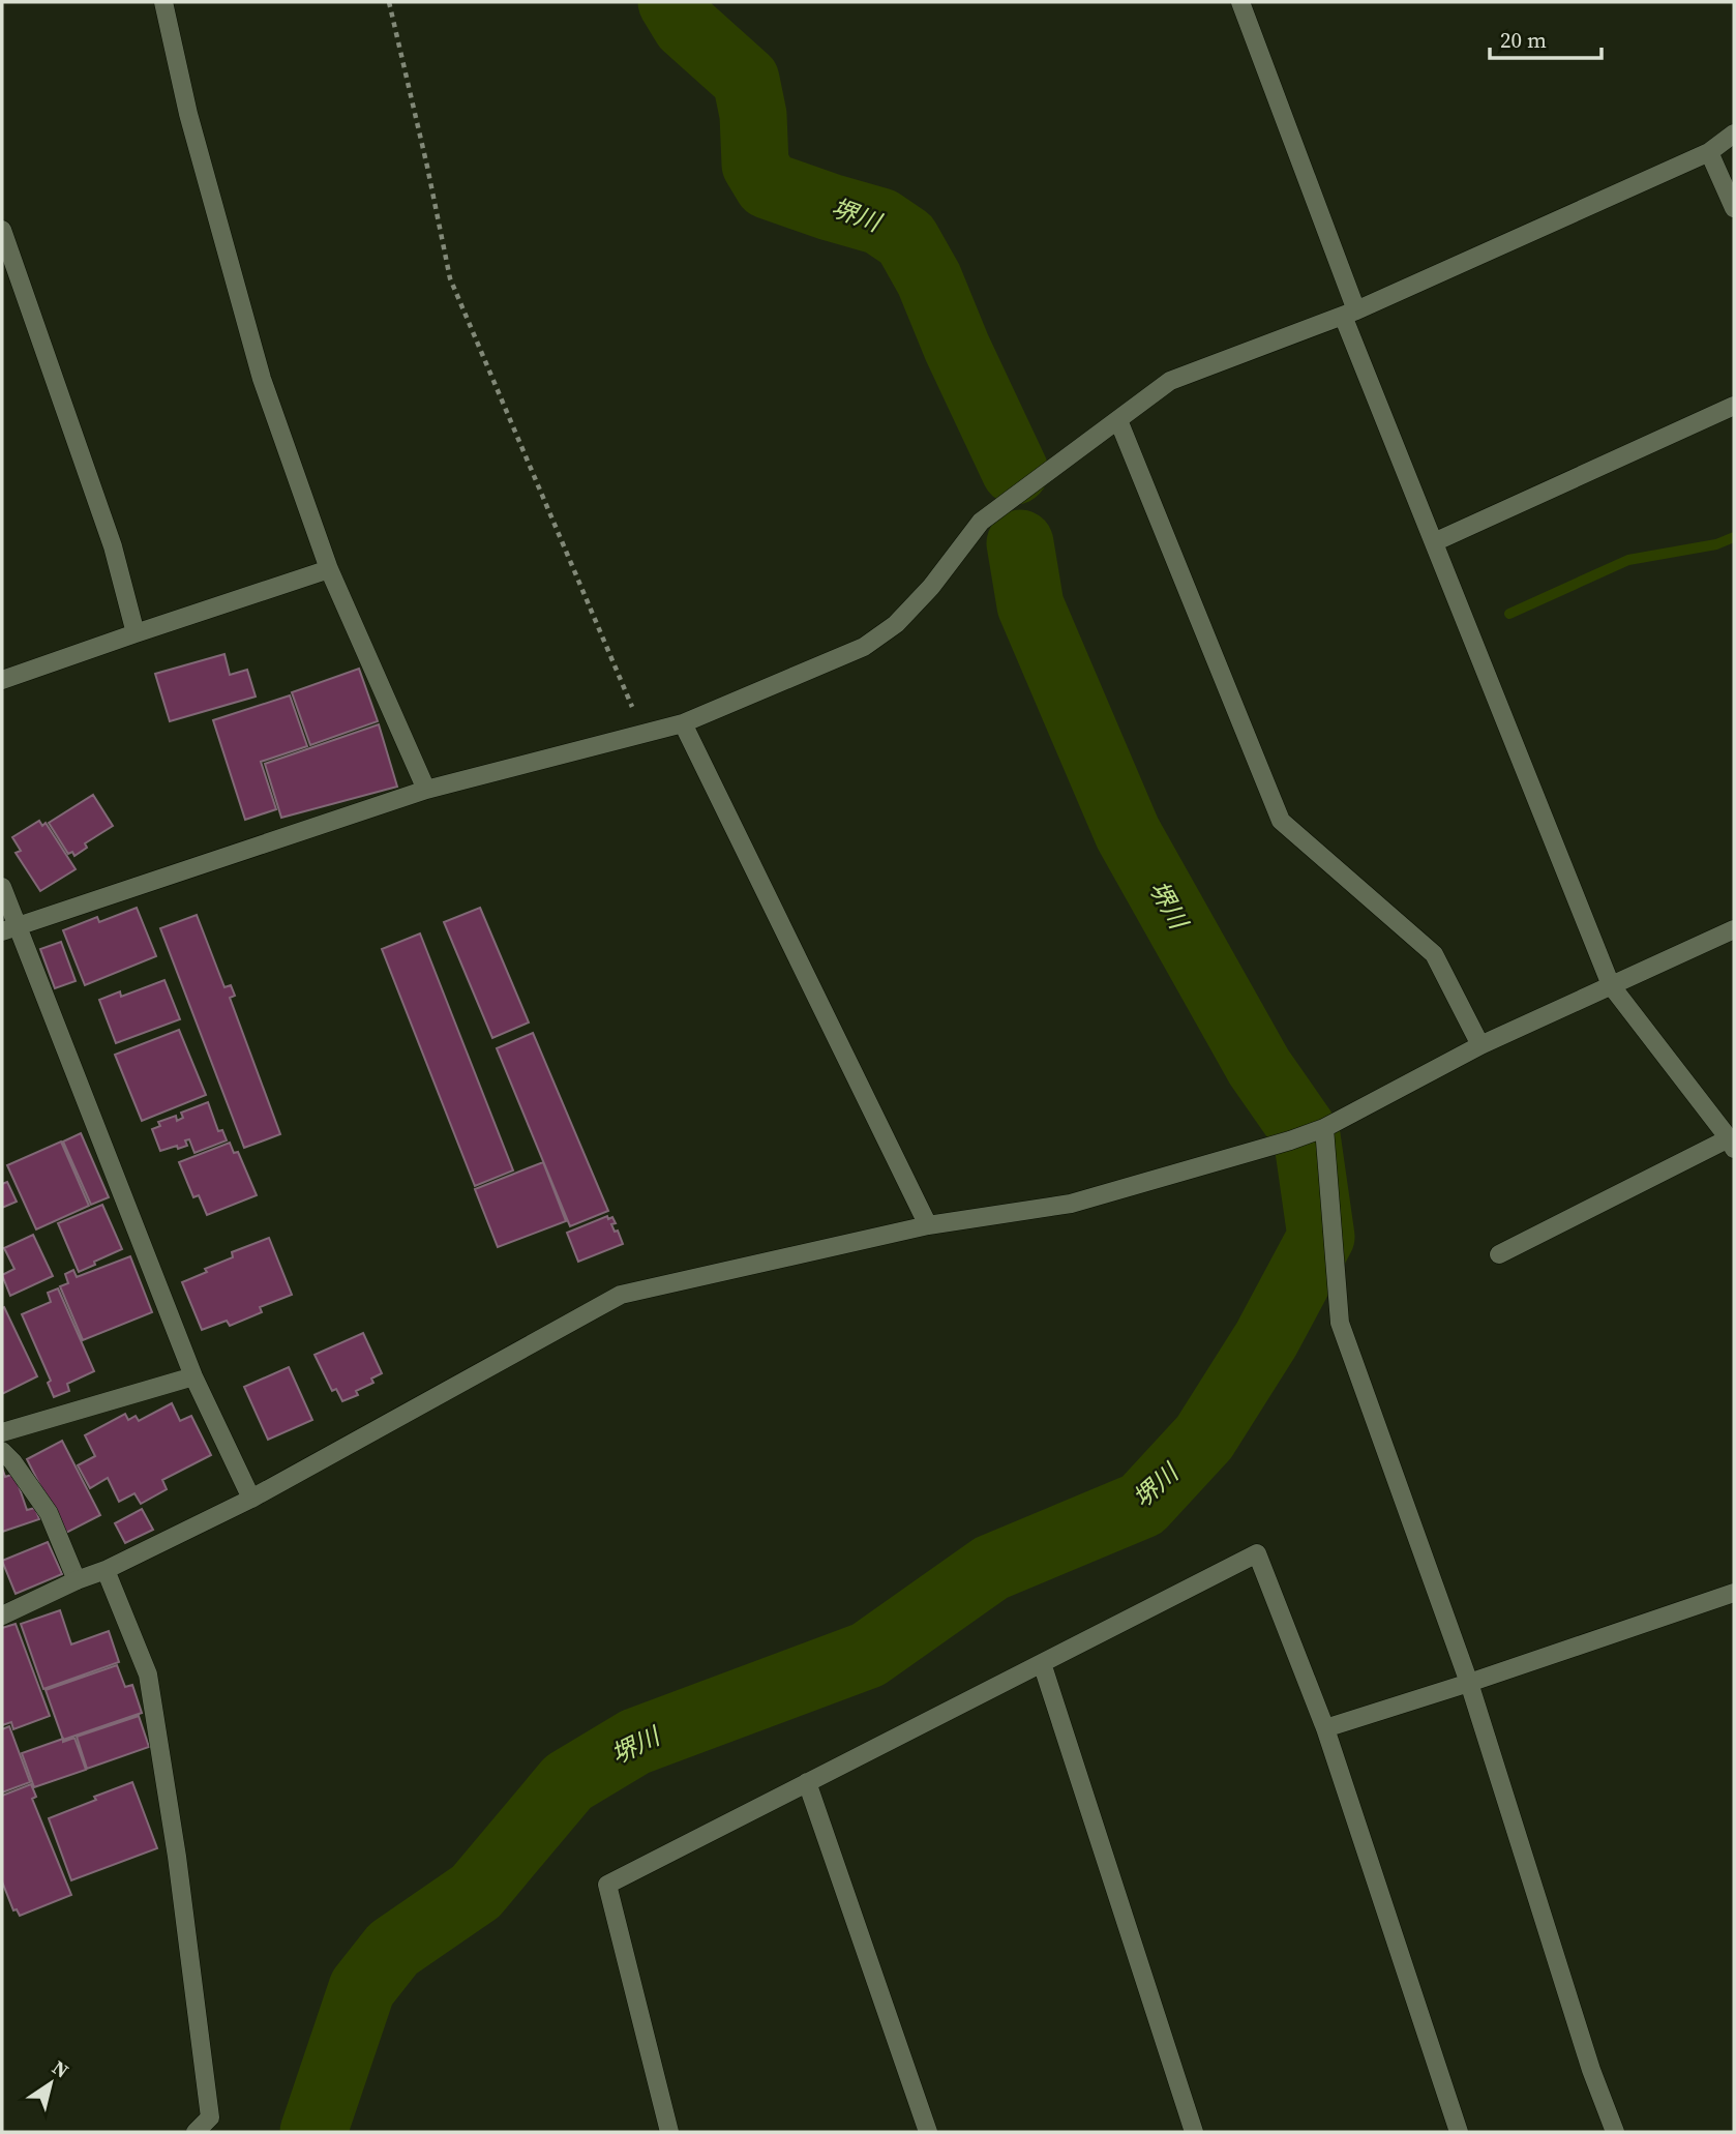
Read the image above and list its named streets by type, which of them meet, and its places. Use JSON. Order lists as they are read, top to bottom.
{
  "water": ["堺川"],
  "scale_bar": "20 m",
  "north": "top right"
}
